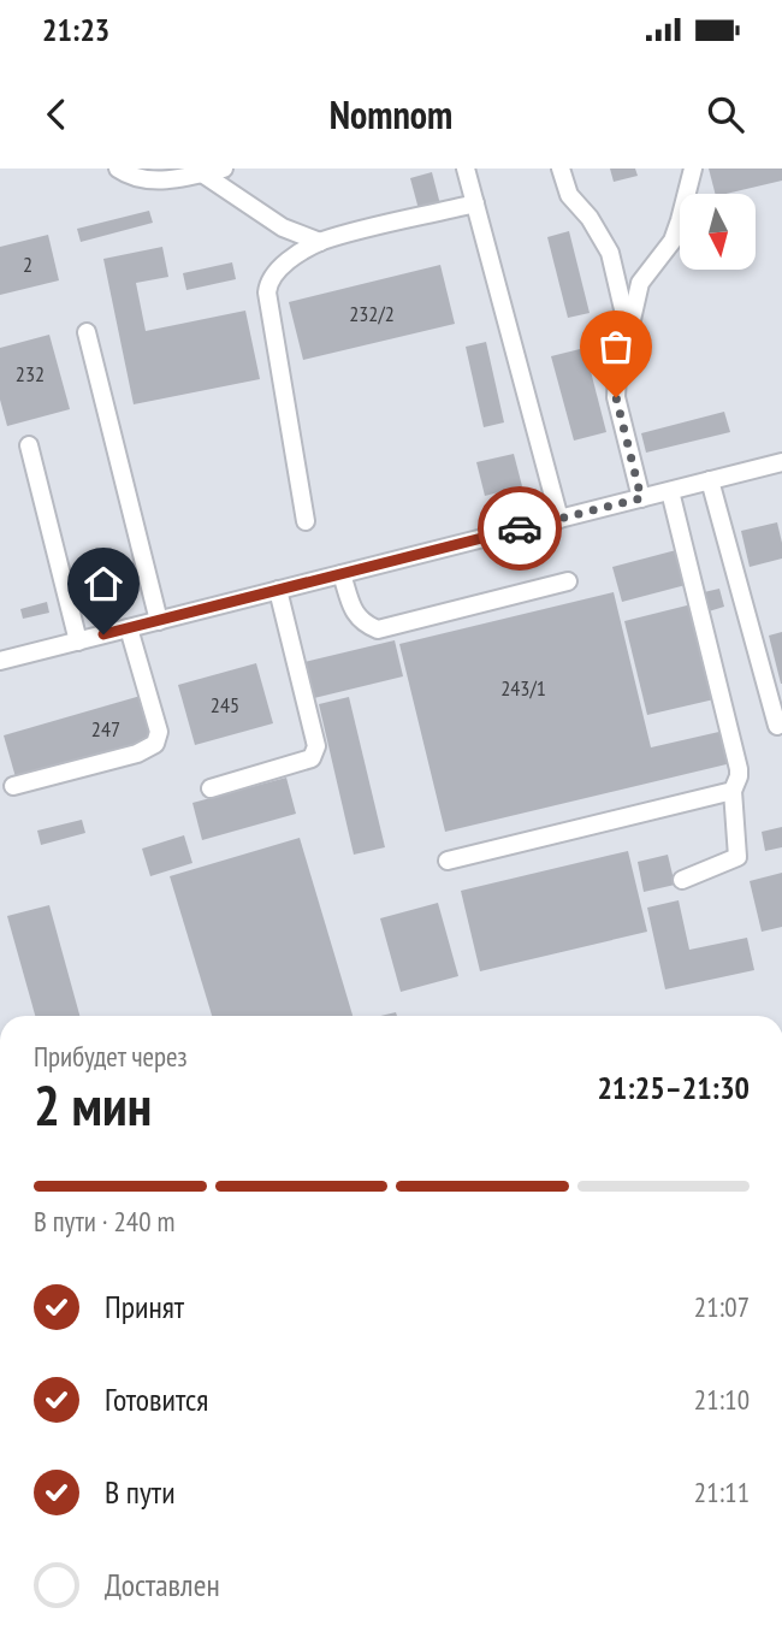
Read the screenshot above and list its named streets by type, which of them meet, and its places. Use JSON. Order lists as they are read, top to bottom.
{
  "house_numbers": [
    "2",
    "232/2",
    "232",
    "243/1",
    "245",
    "247"
  ],
  "north": "bottom",
  "page": {
    "status": "21:23",
    "header": "Nomnom",
    "heading": ["2 мин", "Прибудет через", "21:25–21:30"],
    "bar": "В пути · 240 m",
    "list": [
      ["Принят", "21:07"],
      ["Готовится", "21:10"],
      ["В пути", "21:11"],
      "Доставлен"
    ]
  }
}
